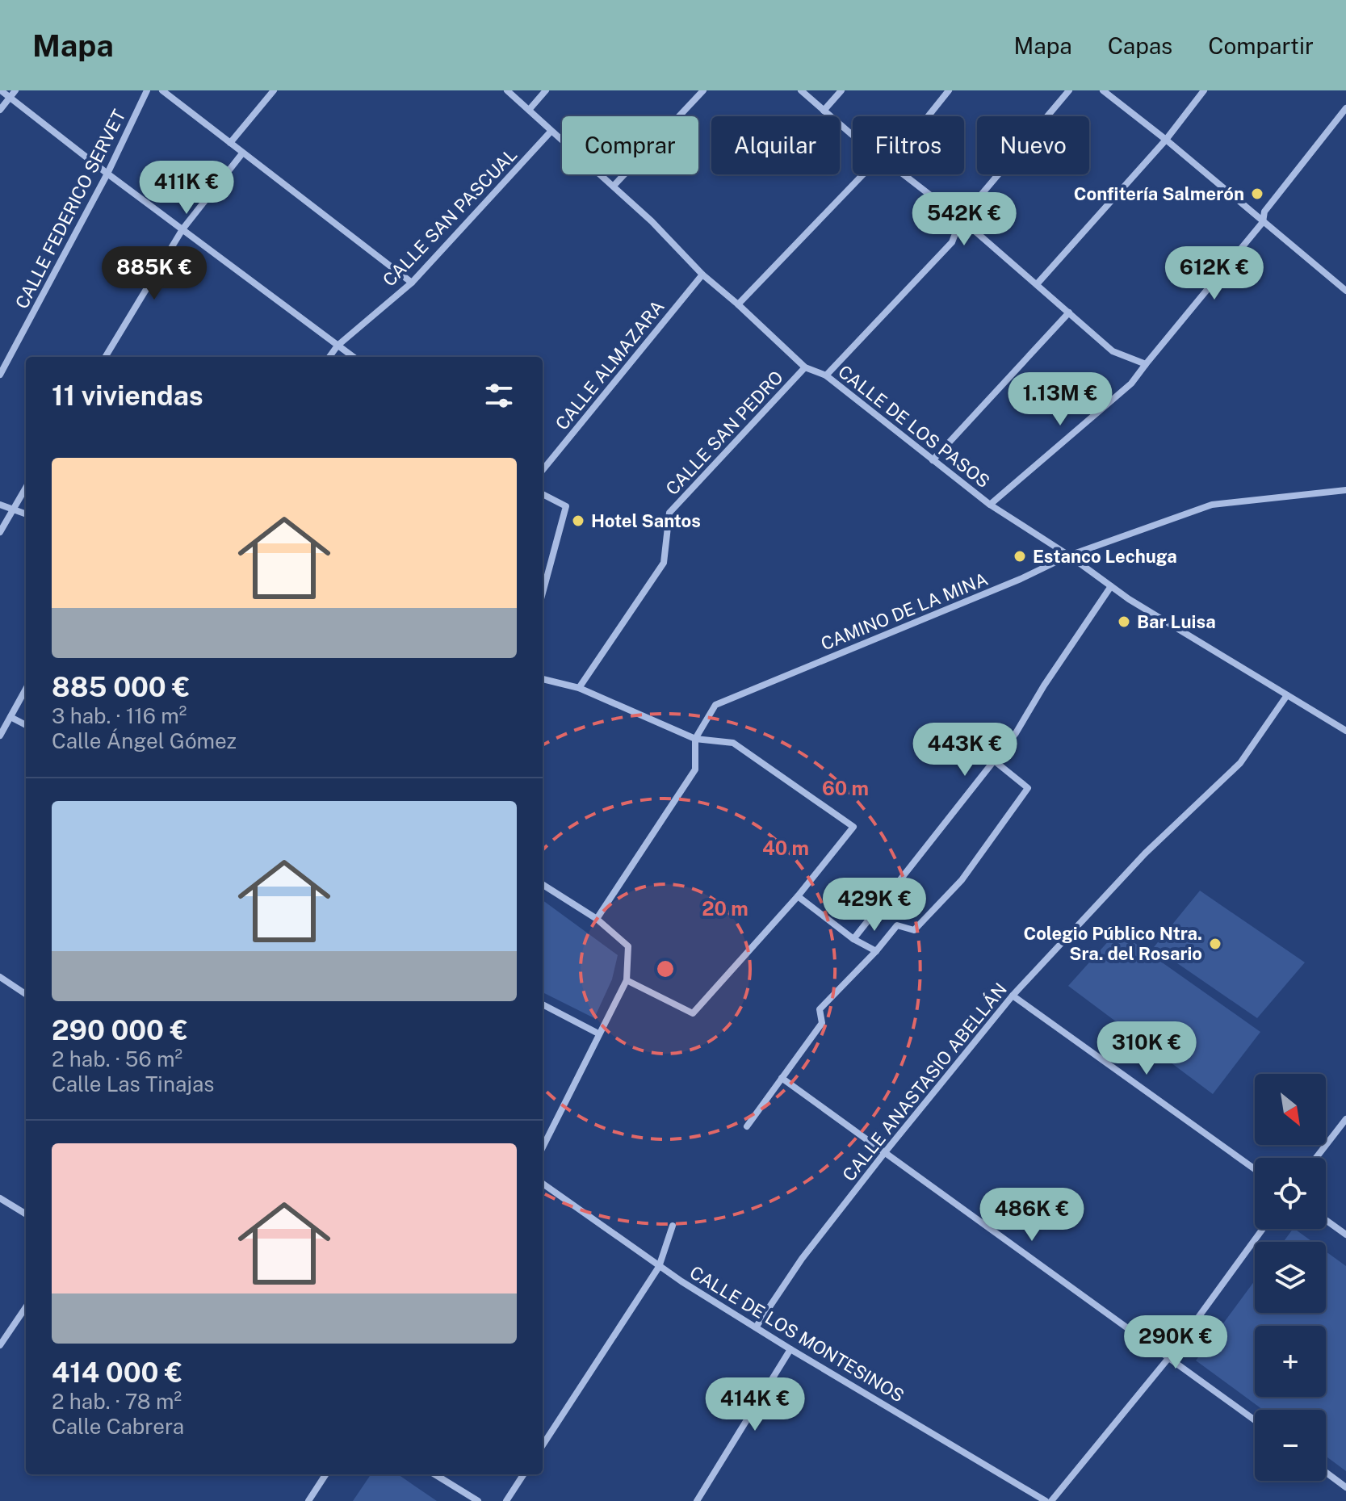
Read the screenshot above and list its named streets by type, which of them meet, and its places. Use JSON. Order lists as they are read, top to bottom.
{
  "streets": {
    "street": [
      "CALLE FEDERICO SERVET",
      "CALLE SAN PASCUAL",
      "CALLE ALMAZARA",
      "CALLE DE LOS PASOS",
      "CALLE SAN PEDRO",
      "CAMINO DE LA MINA",
      "CALLE ANASTASIO ABELLÁN",
      "CALLE DE LOS MONTESINOS"
    ]
  },
  "crossings": [
    ["CALLE SAN PASCUAL", "CALLE DE LOS PASOS"],
    ["CALLE ALMAZARA", "CALLE DE LOS PASOS"],
    ["CALLE DE LOS PASOS", "CALLE SAN PEDRO"],
    ["CALLE DE LOS PASOS", "CAMINO DE LA MINA"],
    ["CALLE DE LOS PASOS", "CALLE ANASTASIO ABELLÁN"],
    ["CALLE ANASTASIO ABELLÁN", "CALLE DE LOS MONTESINOS"]
  ],
  "places": [
    "Confitería Salmerón",
    "Hotel Santos",
    "Estanco Lechuga",
    "Bar Luisa",
    "Colegio Público Ntra. Sra. del Rosario"
  ],
  "north": "bottom right",
  "page": {
    "header": "Mapa",
    "nav": ["Mapa", "Capas", "Compartir"],
    "chip": [
      "Comprar",
      "Alquilar",
      "Filtros",
      "Nuevo"
    ],
    "price": [
      "411K €",
      "542K €",
      "885K €",
      "612K €",
      "1.13M €",
      "443K €",
      "429K €",
      "310K €",
      "486K €",
      "290K €",
      "414K €"
    ],
    "heading": "11 viviendas",
    "list": [
      {
        "name": "885 000 €",
        "note": "3 hab. · 116 m² · Calle Ángel Gómez"
      },
      {
        "name": "290 000 €",
        "note": "2 hab. · 56 m² · Calle Las Tinajas"
      },
      {
        "name": "414 000 €",
        "note": "2 hab. · 78 m² · Calle Cabrera"
      }
    ],
    "map_buttons": ["+", "−"]
  },
  "rings": ["60 m", "40 m", "20 m"]
}
